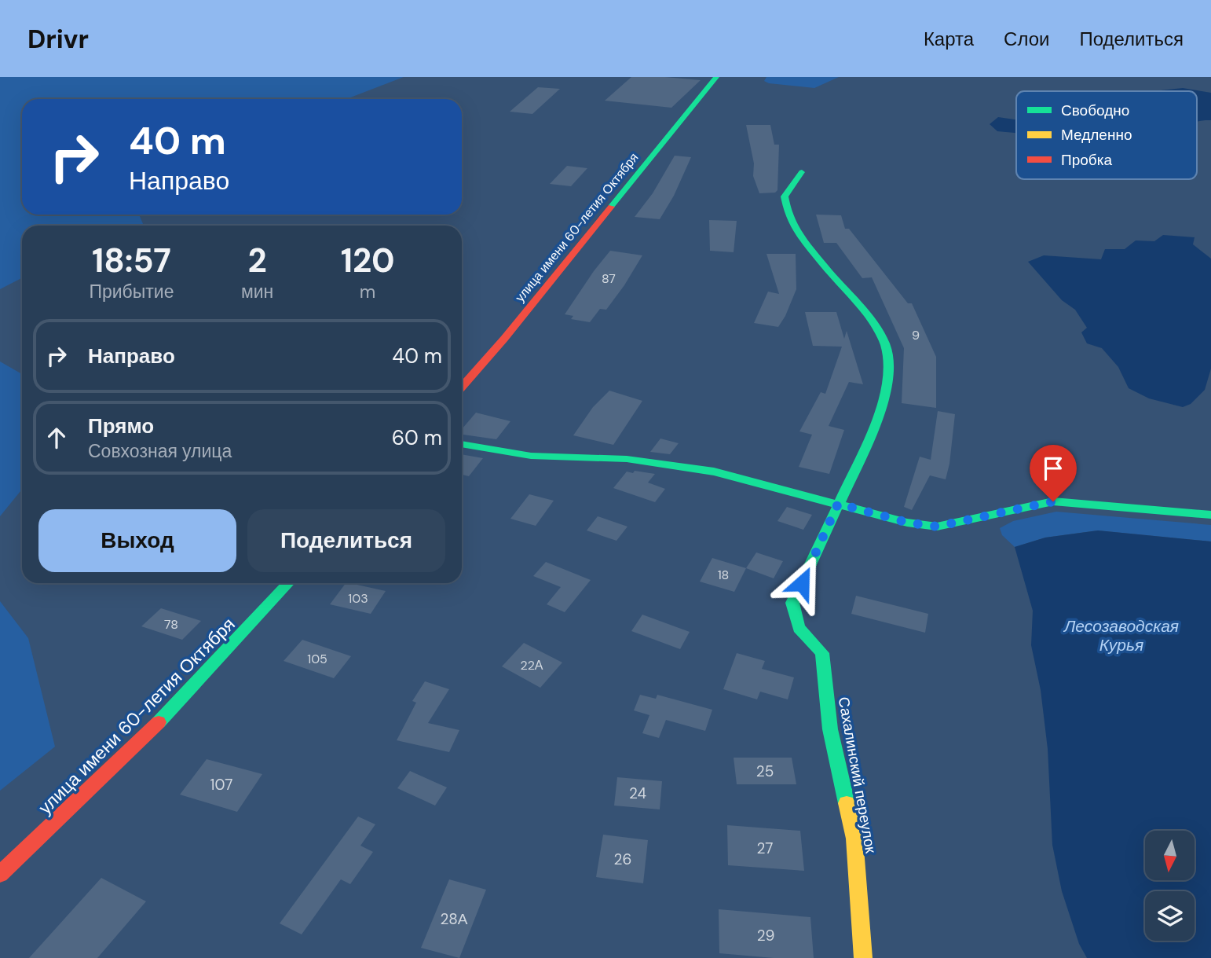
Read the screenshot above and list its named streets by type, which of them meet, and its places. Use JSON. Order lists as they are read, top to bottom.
{
  "streets": {
    "street": ["улица имени 60-летия Октября", "Сахалинский переулок"]
  },
  "water": ["Лесозаводская Курья"],
  "house_numbers": [
    "87",
    "9",
    "18",
    "103",
    "78",
    "105",
    "22А",
    "25",
    "107",
    "24",
    "27",
    "26",
    "28А",
    "29"
  ],
  "legend": ["Свободно", "Медленно", "Пробка"],
  "north": "bottom",
  "page": {
    "header": "Drivr",
    "nav": ["Карта", "Слои", "Поделиться"],
    "turn": ["40 m", "Направо"],
    "eta": [
      "18:57",
      "Прибытие",
      "2",
      "мин",
      "120",
      "m"
    ],
    "list": [
      {
        "name": "Направо",
        "value": "40 m"
      },
      {
        "name": "Прямо",
        "note": "Совхозная улица",
        "value": "60 m"
      }
    ],
    "buttons": ["Выход", "Поделиться"]
  }
}
